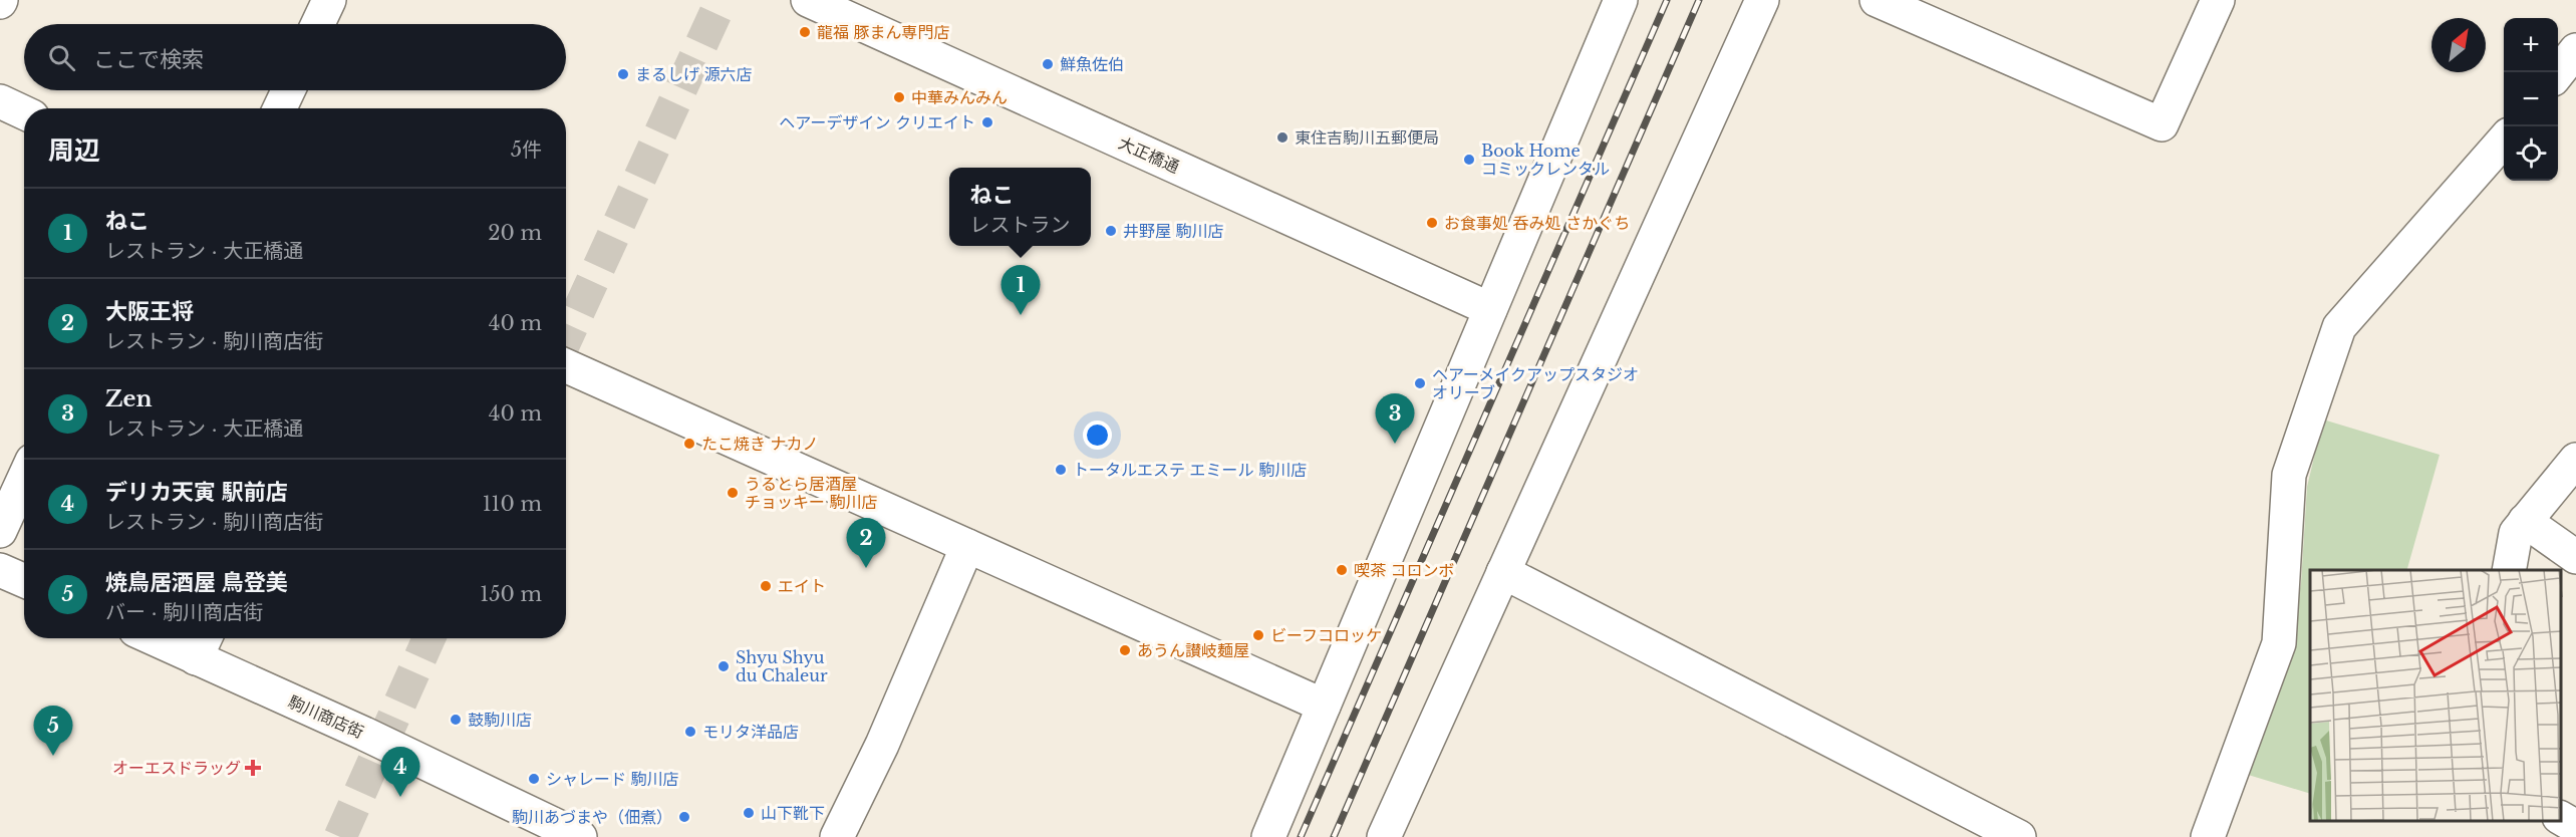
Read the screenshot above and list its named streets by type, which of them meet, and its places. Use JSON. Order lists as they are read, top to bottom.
{
  "streets": {
    "street": ["大正橋通", "駒川商店街"]
  },
  "places": {
    "other": [
      "龍福 豚まん専門店",
      "鮮魚佐伯",
      "まるしげ 源六店",
      "中華みんみん",
      "ヘアーデザイン クリエイト",
      "東住吉駒川五郵便局",
      "Book Home コミックレンタル",
      "お食事処 呑み処 さかぐち",
      "井野屋 駒川店",
      "ヘアーメイクアップスタジオ オリーブ",
      "たこ焼き ナカノ",
      "トータルエステ エミール 駒川店",
      "うるとら居酒屋 チョッキー 駒川店",
      "喫茶 コロンボ",
      "エイト",
      "ビーフコロッケ",
      "あうん讃岐麺屋",
      "Shyu Shyu du Chaleur",
      "鼓駒川店",
      "モリタ洋品店",
      "シャレード 駒川店",
      "山下靴下",
      "駒川あづまや（佃煮）"
    ],
    "health": ["オーエスドラッグ"]
  },
  "north": "top right",
  "page": {
    "map_buttons": ["+", "−"],
    "search": "ここで検索",
    "heading": ["周辺", "5件"],
    "popup": ["ねこ", "レストラン"],
    "list": [
      {
        "mark": "1",
        "name": "ねこ",
        "note": "レストラン · 大正橋通",
        "value": "20 m"
      },
      {
        "mark": "2",
        "name": "大阪王将",
        "note": "レストラン · 駒川商店街",
        "value": "40 m"
      },
      {
        "mark": "3",
        "name": "Zen",
        "note": "レストラン · 大正橋通",
        "value": "40 m"
      },
      {
        "mark": "4",
        "name": "デリカ天寅 駅前店",
        "note": "レストラン · 駒川商店街",
        "value": "110 m"
      },
      {
        "mark": "5",
        "name": "焼鳥居酒屋 鳥登美",
        "note": "バー · 駒川商店街",
        "value": "150 m"
      }
    ],
    "pins": [
      "1",
      "3",
      "2",
      "5",
      "4"
    ]
  }
}
